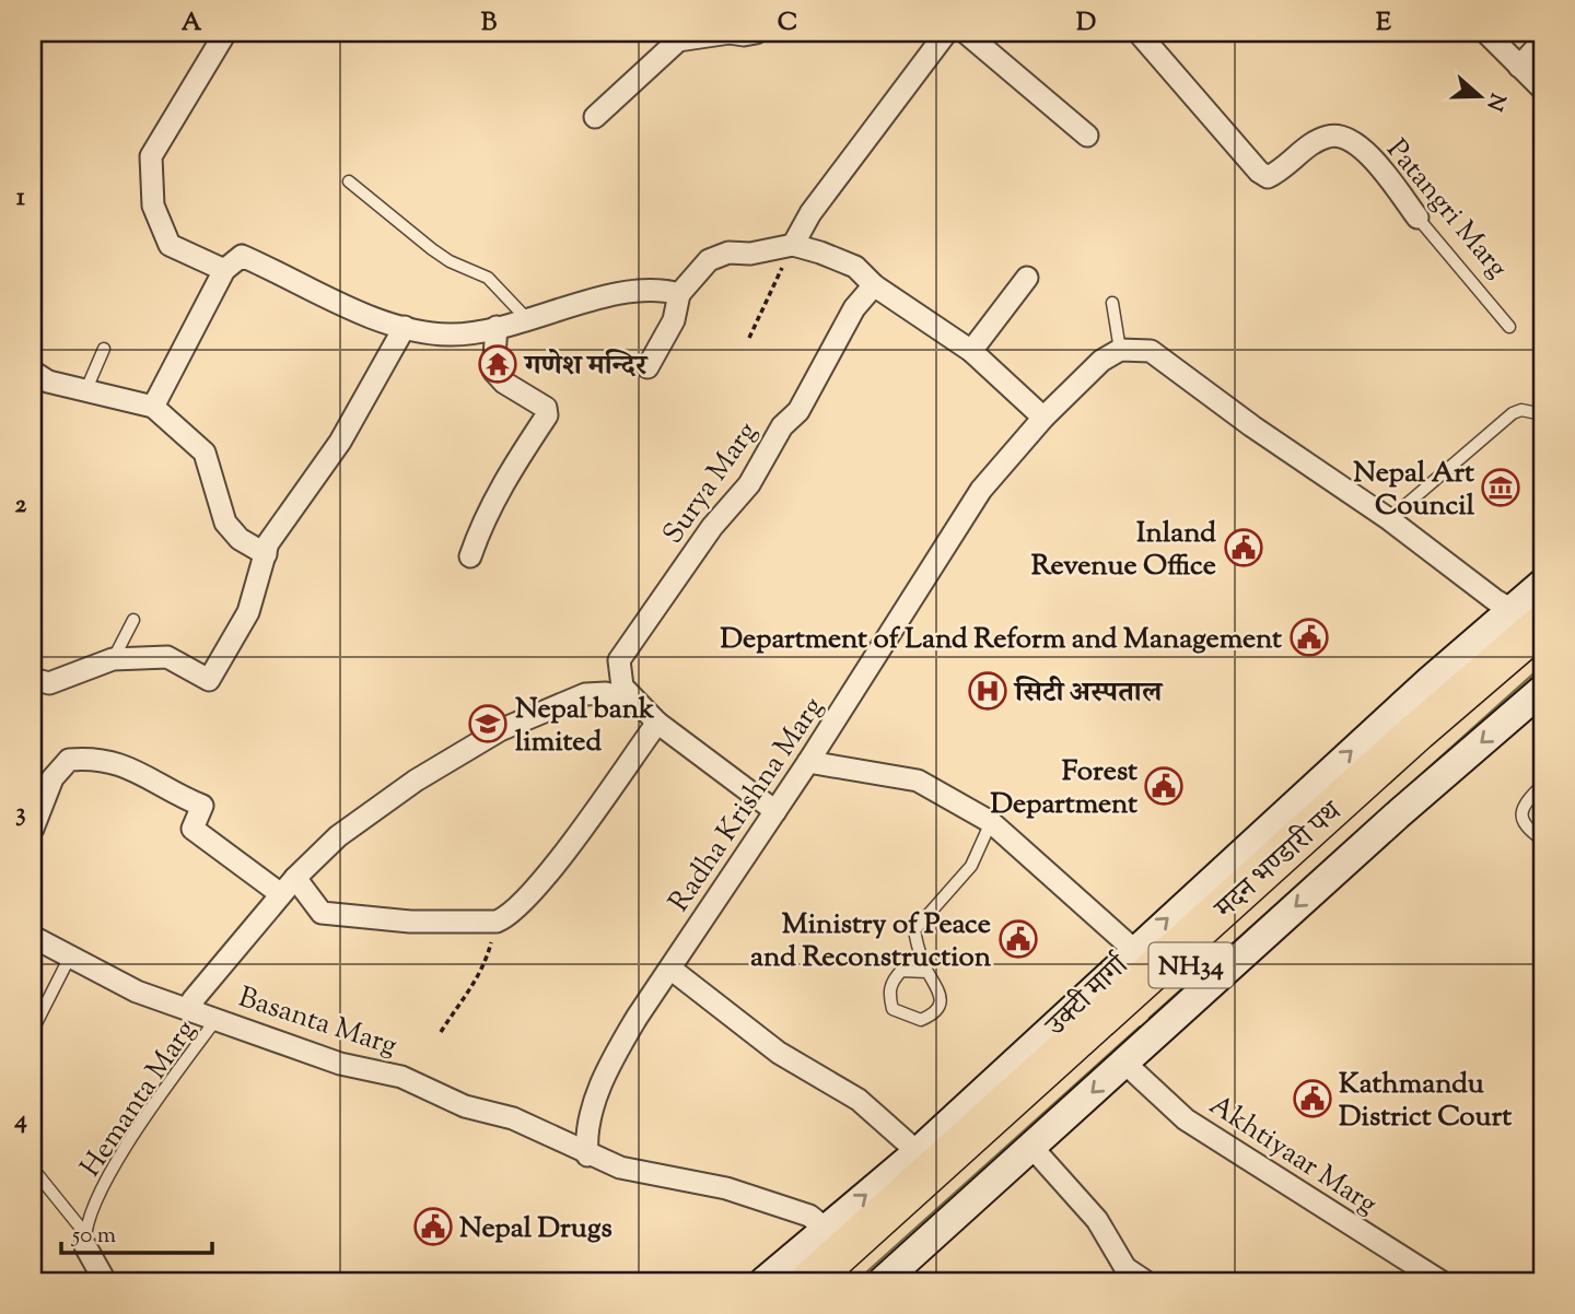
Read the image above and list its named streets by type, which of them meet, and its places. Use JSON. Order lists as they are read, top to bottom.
{
  "streets": {
    "highway": ["मदन भण्डारी पथ", "NH34"],
    "street": [
      "Patangri Marg",
      "Surya Marg",
      "Radha Krishna Marg",
      "उक्टी मार्गा",
      "Basanta Marg",
      "Akhtiyaar Marg"
    ],
    "lane": ["Hemanta Marg"]
  },
  "crossings": [
    ["मदन भण्डारी पथ", "उक्टी मार्गा"],
    ["उक्टी मार्गा", "Basanta Marg"],
    ["Basanta Marg", "Hemanta Marg"]
  ],
  "places": {
    "temple": ["गणेश मन्दिर"],
    "museum": ["Nepal Art Council"],
    "public building": [
      "Inland Revenue Office",
      "Department of Land Reform and Management",
      "Forest Department",
      "Ministry of Peace and Reconstruction",
      "Kathmandu District Court",
      "Nepal Drugs"
    ],
    "hospital": ["सिटी अस्पताल"],
    "school or university": ["Nepal bank limited"]
  },
  "scale_bar": "50 m",
  "north": "right",
  "grid": {
    "columns": [
      "A",
      "B",
      "C",
      "D",
      "E"
    ],
    "rows": [
      "1",
      "2",
      "3",
      "4"
    ]
  }
}
